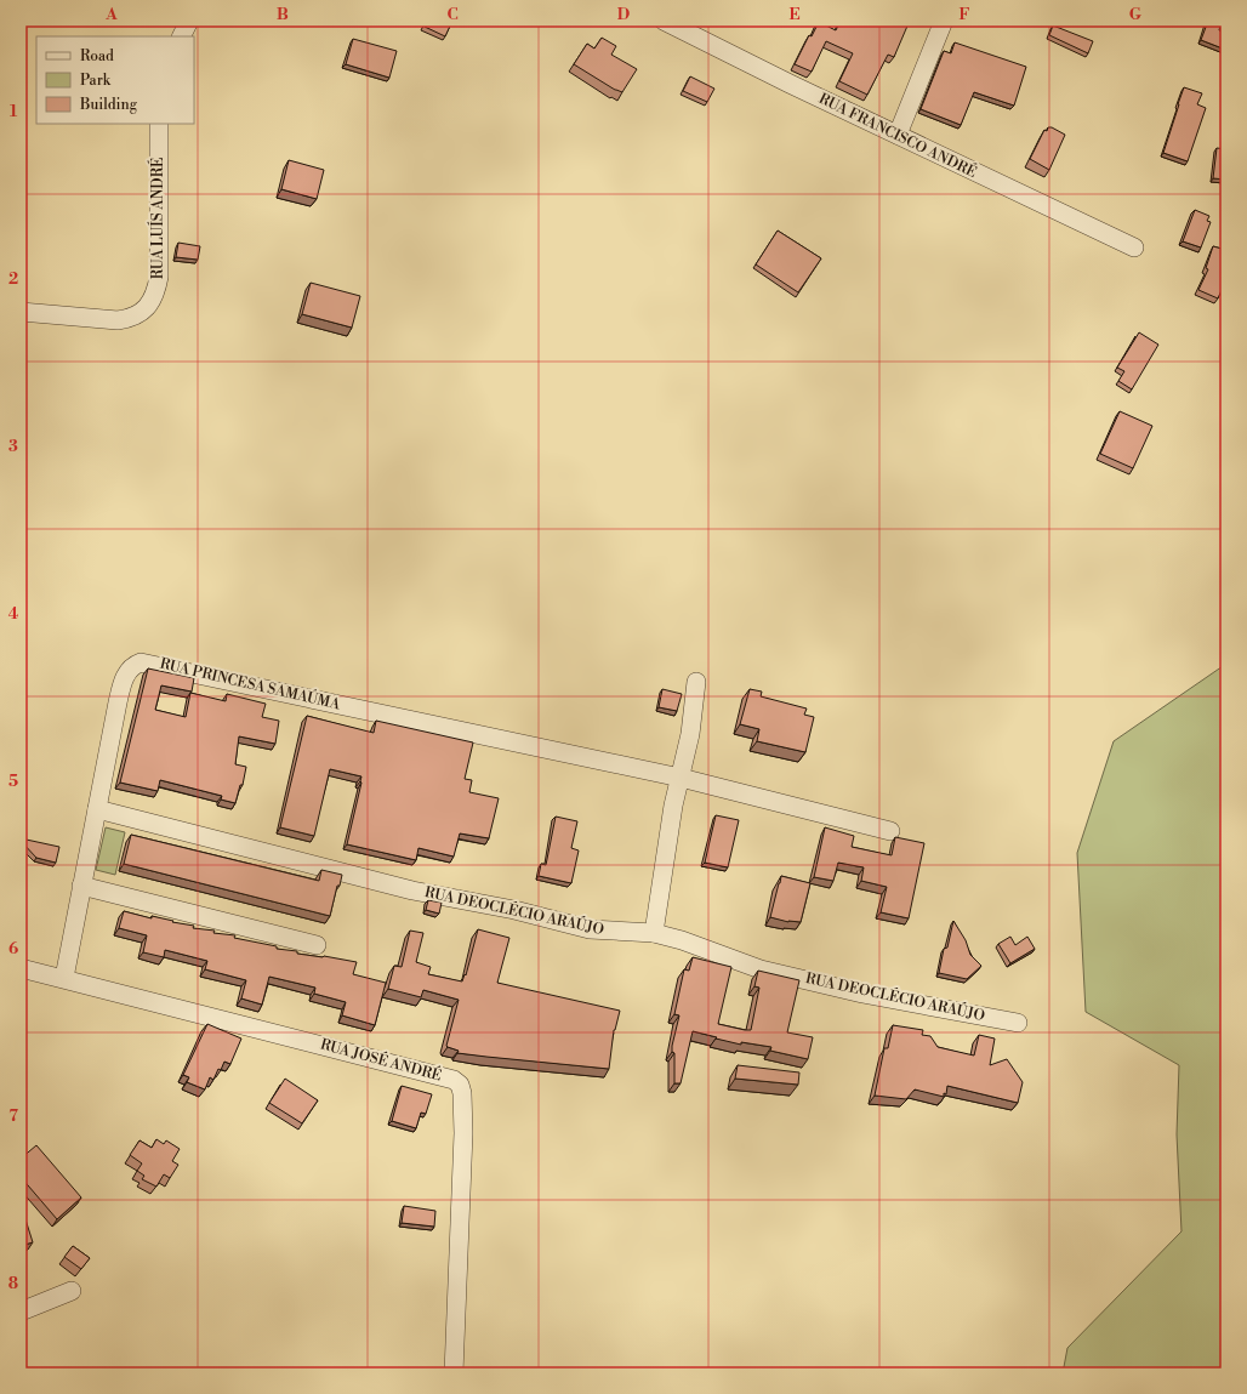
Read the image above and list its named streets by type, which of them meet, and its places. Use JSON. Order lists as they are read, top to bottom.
{
  "streets": {
    "street": [
      "RUA FRANCISCO ANDRÉ",
      "RUA LUÍS ANDRÉ",
      "RUA PRINCESA SAMAÚMA",
      "RUA DEOCLÉCIO ARAÚJO",
      "RUA JOSÉ ANDRÉ"
    ]
  },
  "crossings": [
    ["RUA PRINCESA SAMAÚMA", "RUA DEOCLÉCIO ARAÚJO"],
    ["RUA PRINCESA SAMAÚMA", "RUA JOSÉ ANDRÉ"]
  ],
  "legend": ["Road", "Park", "Building"],
  "grid": {
    "columns": [
      "A",
      "B",
      "C",
      "D",
      "E",
      "F",
      "G"
    ],
    "rows": [
      "1",
      "2",
      "3",
      "4",
      "5",
      "6",
      "7",
      "8"
    ]
  }
}
